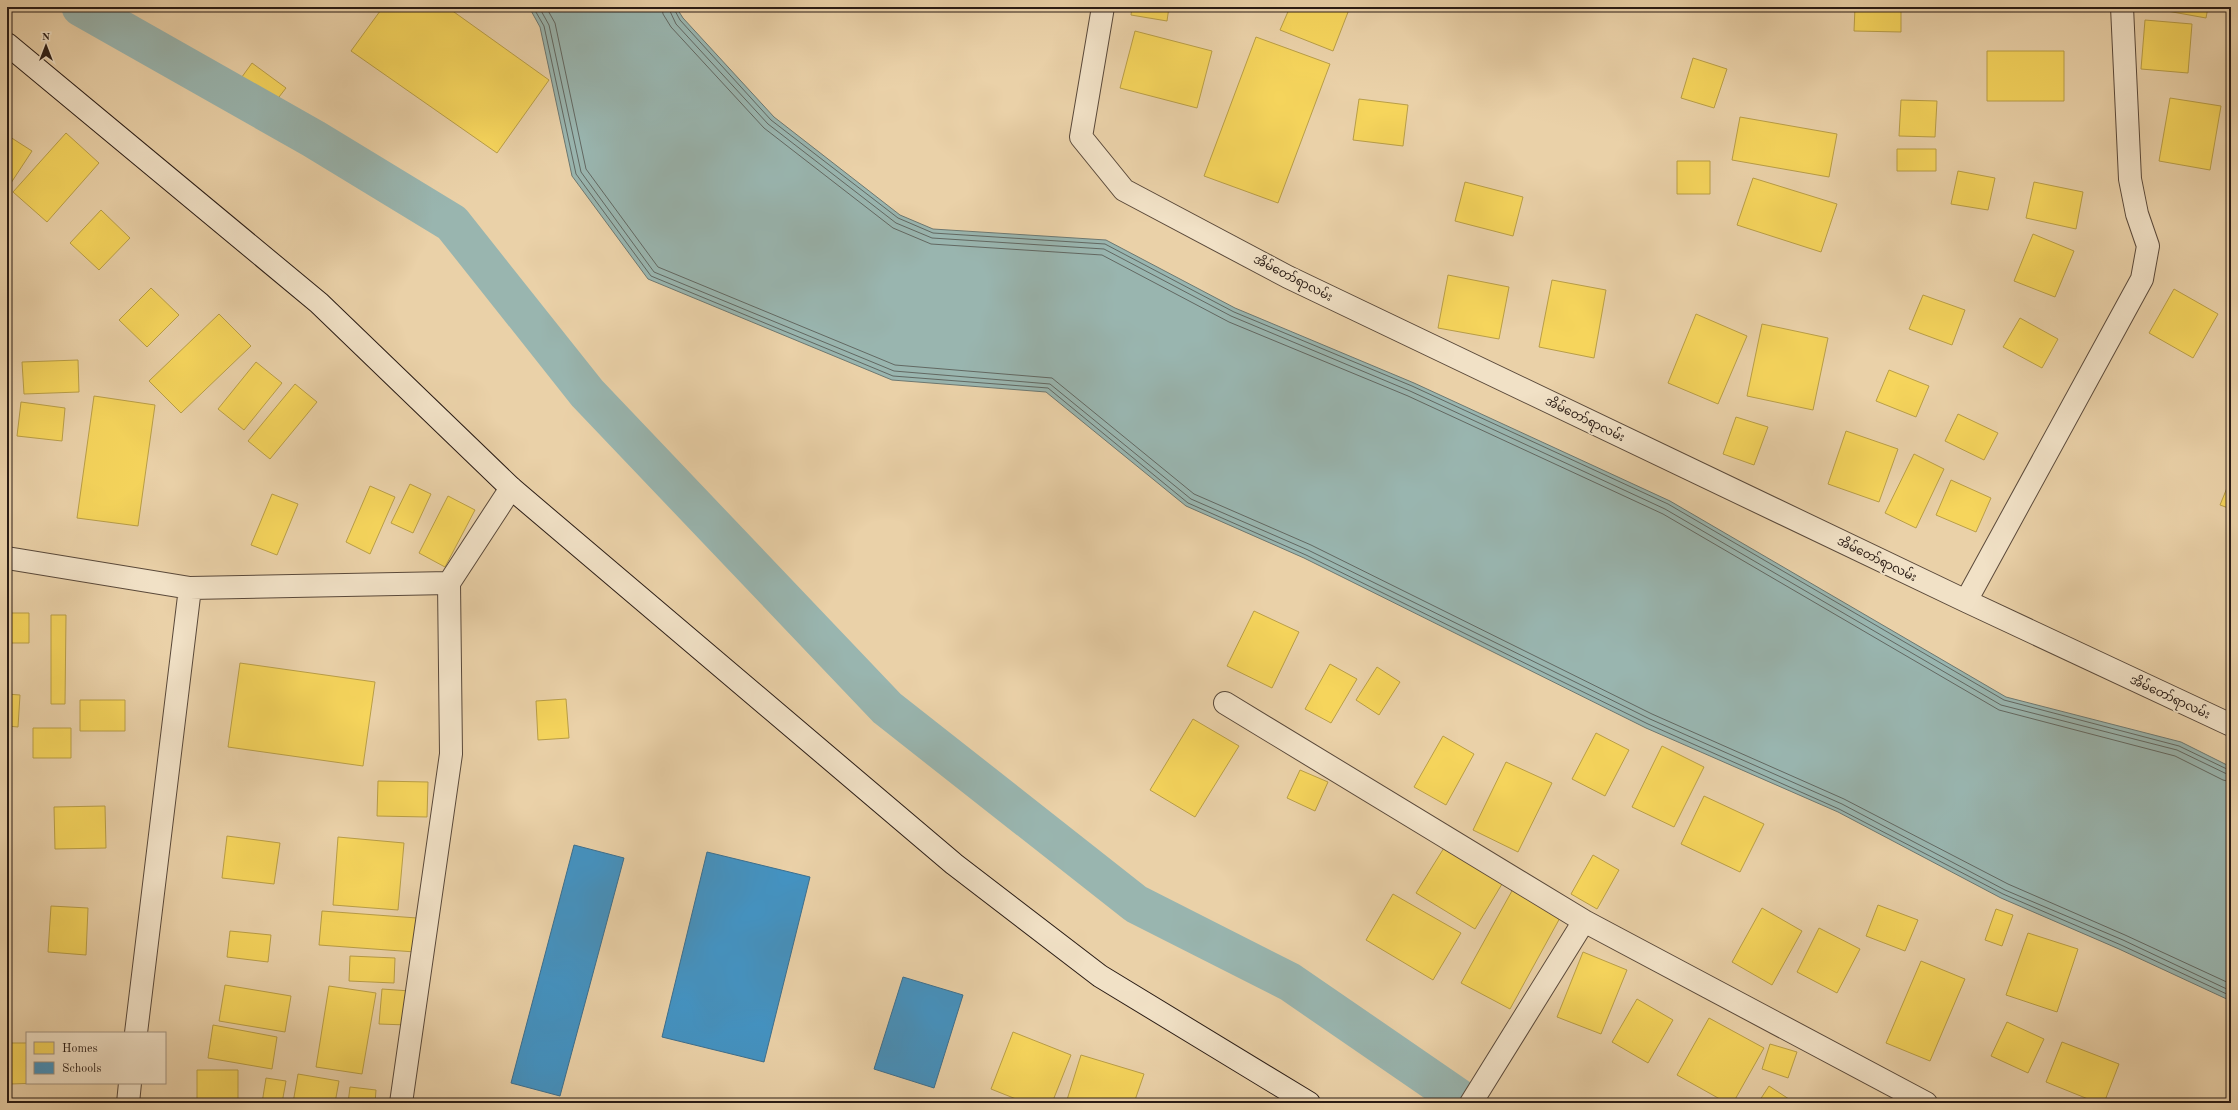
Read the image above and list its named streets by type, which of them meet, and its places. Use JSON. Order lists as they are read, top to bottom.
{
  "streets": {
    "street": ["အိမ်တော်ရာလမ်း"]
  },
  "legend": ["Homes", "Schools"],
  "north": "top"
}
